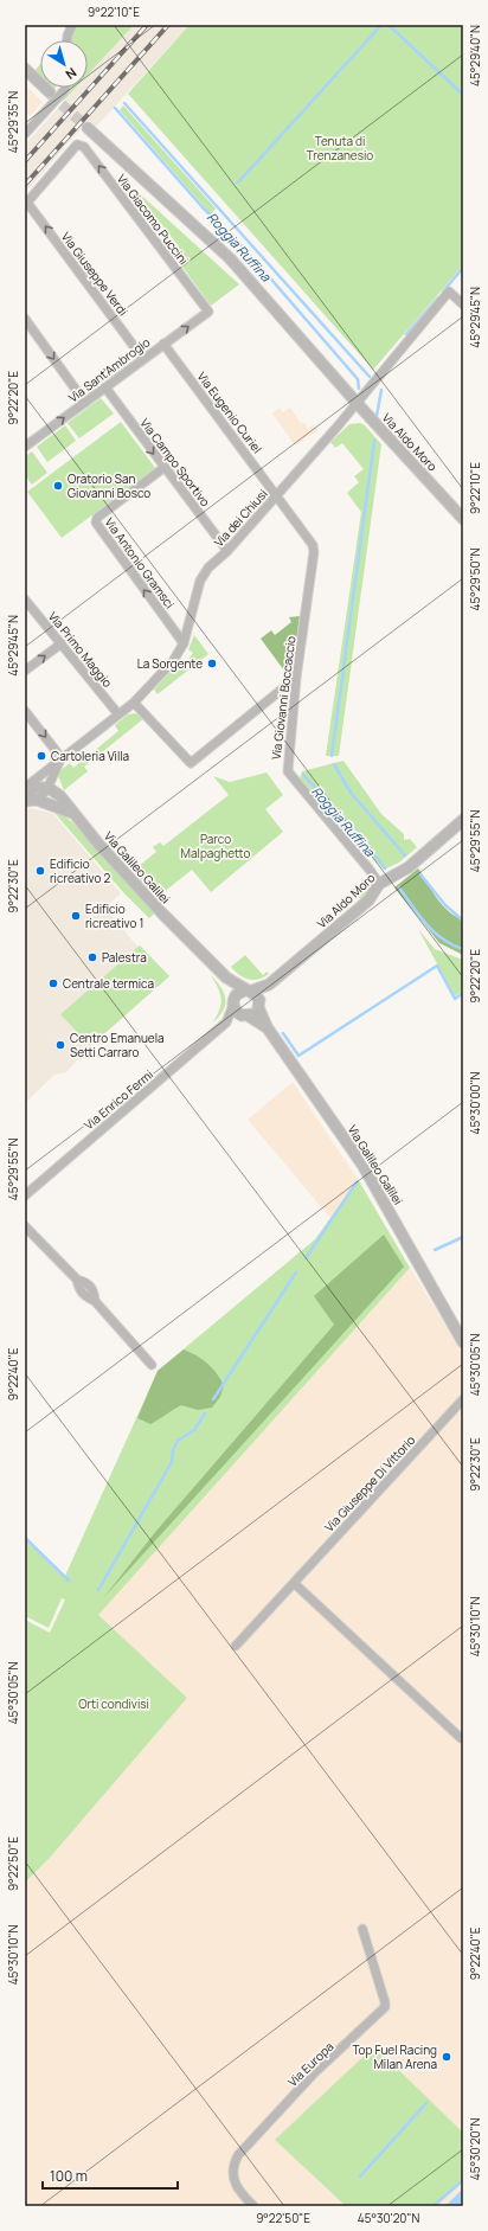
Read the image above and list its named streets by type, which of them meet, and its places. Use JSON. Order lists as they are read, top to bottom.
{
  "streets": {
    "street": [
      "Via Giacomo Puccini",
      "Via Giuseppe Verdi",
      "Via Sant'Ambrogio",
      "Via Eugenio Curiel",
      "Via Aldo Moro",
      "Via Campo Sportivo",
      "Via dei Chiusi",
      "Via Antonio Gramsci",
      "Via Primo Maggio",
      "Via Giovanni Boccaccio",
      "Via Galileo Galilei",
      "Via Enrico Fermi",
      "Via Giuseppe Di Vittorio",
      "Via Europa"
    ]
  },
  "crossings": [
    ["Via Giacomo Puccini", "Via Giuseppe Verdi"],
    ["Via Giacomo Puccini", "Via Sant'Ambrogio"],
    ["Via Giuseppe Verdi", "Via Sant'Ambrogio"],
    ["Via Sant'Ambrogio", "Via Eugenio Curiel"],
    ["Via Sant'Ambrogio", "Via Campo Sportivo"],
    ["Via Eugenio Curiel", "Via dei Chiusi"],
    ["Via Eugenio Curiel", "Via Giovanni Boccaccio"],
    ["Via Aldo Moro", "Via dei Chiusi"],
    ["Via Aldo Moro", "Via Giovanni Boccaccio"],
    ["Via Aldo Moro", "Via Galileo Galilei"],
    ["Via Campo Sportivo", "Via dei Chiusi"],
    ["Via Campo Sportivo", "Via Antonio Gramsci"],
    ["Via dei Chiusi", "Via Antonio Gramsci"],
    ["Via dei Chiusi", "Via Primo Maggio"],
    ["Via dei Chiusi", "Via Giovanni Boccaccio"],
    ["Via dei Chiusi", "Via Galileo Galilei"]
  ],
  "one_way": ["Via Sant'Ambrogio", "Via Campo Sportivo"],
  "water": ["Roggia Ruffina"],
  "parks": ["Tenuta di Trenzanesio", "Parco Malpaghetto", "Orti condivisi"],
  "places": [
    "Oratorio San Giovanni Bosco",
    "La Sorgente",
    "Cartoleria Villa",
    "Edificio ricreativo 2",
    "Edificio ricreativo 1",
    "Palestra",
    "Centrale termica",
    "Centro Emanuela Setti Carraro",
    "Top Fuel Racing Milan Arena"
  ],
  "scale_bar": "100 m",
  "north": "bottom right",
  "coordinates": [
    "9°22'10\"E",
    "45°29'40\"N",
    "45°29'35\"N",
    "45°29'45\"N",
    "9°22'20\"E",
    "45°29'50\"N",
    "45°29'55\"N",
    "9°22'30\"E",
    "45°30'00\"N",
    "45°30'05\"N",
    "9°22'40\"E",
    "45°30'10\"N",
    "9°22'50\"E",
    "45°30'20\"N"
  ]
}
